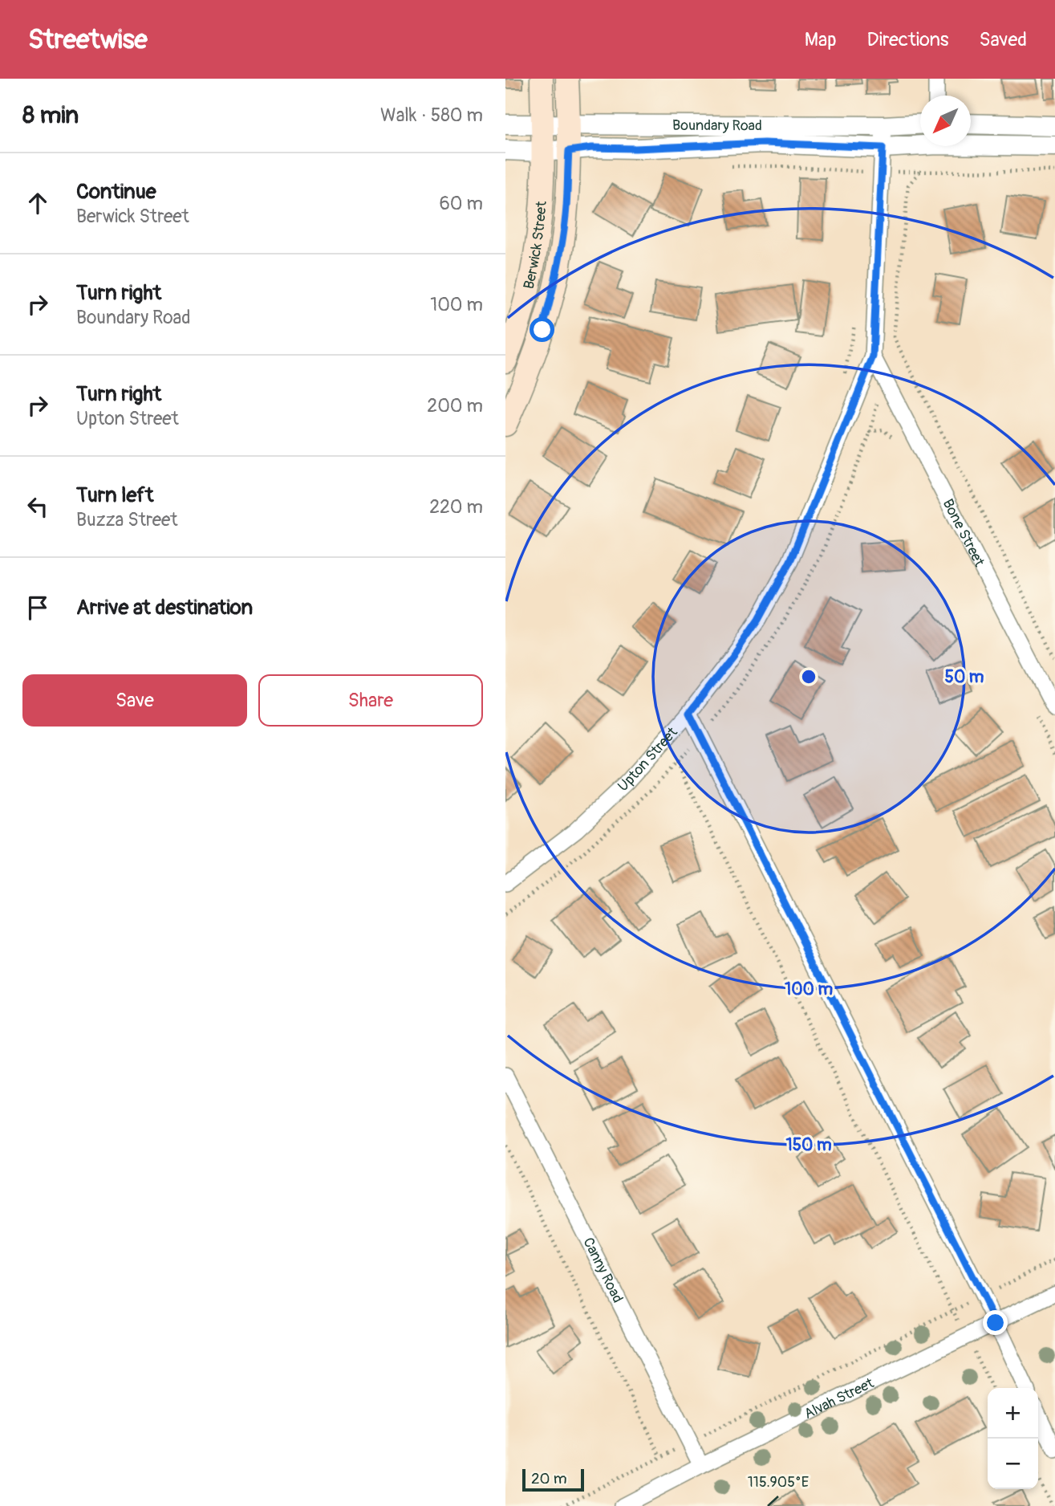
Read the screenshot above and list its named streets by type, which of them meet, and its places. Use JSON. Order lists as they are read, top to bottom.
{
  "streets": {
    "main road": ["Berwick Street"],
    "street": [
      "Boundary Road",
      "Bone Street",
      "Upton Street",
      "Canny Road",
      "Alvah Street"
    ]
  },
  "crossings": [
    ["Boundary Road", "Berwick Street"],
    ["Boundary Road", "Upton Street"],
    ["Bone Street", "Upton Street"],
    ["Canny Road", "Alvah Street"]
  ],
  "scale_bar": "20 m",
  "north": "bottom left",
  "page": {
    "header": "Streetwise",
    "nav": ["Map", "Directions", "Saved"],
    "heading": ["8 min", "Walk · 580 m"],
    "list": [
      ["Continue", "Berwick Street", "60 m"],
      ["Turn right", "Boundary Road", "100 m"],
      ["Turn right", "Upton Street", "200 m"],
      ["Turn left", "Buzza Street", "220 m"],
      "Arrive at destination"
    ],
    "buttons": ["Save", "Share"],
    "map_buttons": ["+", "−"],
    "scale": "20 m"
  },
  "coordinates": ["115.905°E"],
  "rings": ["50 m", "100 m", "150 m"]
}
